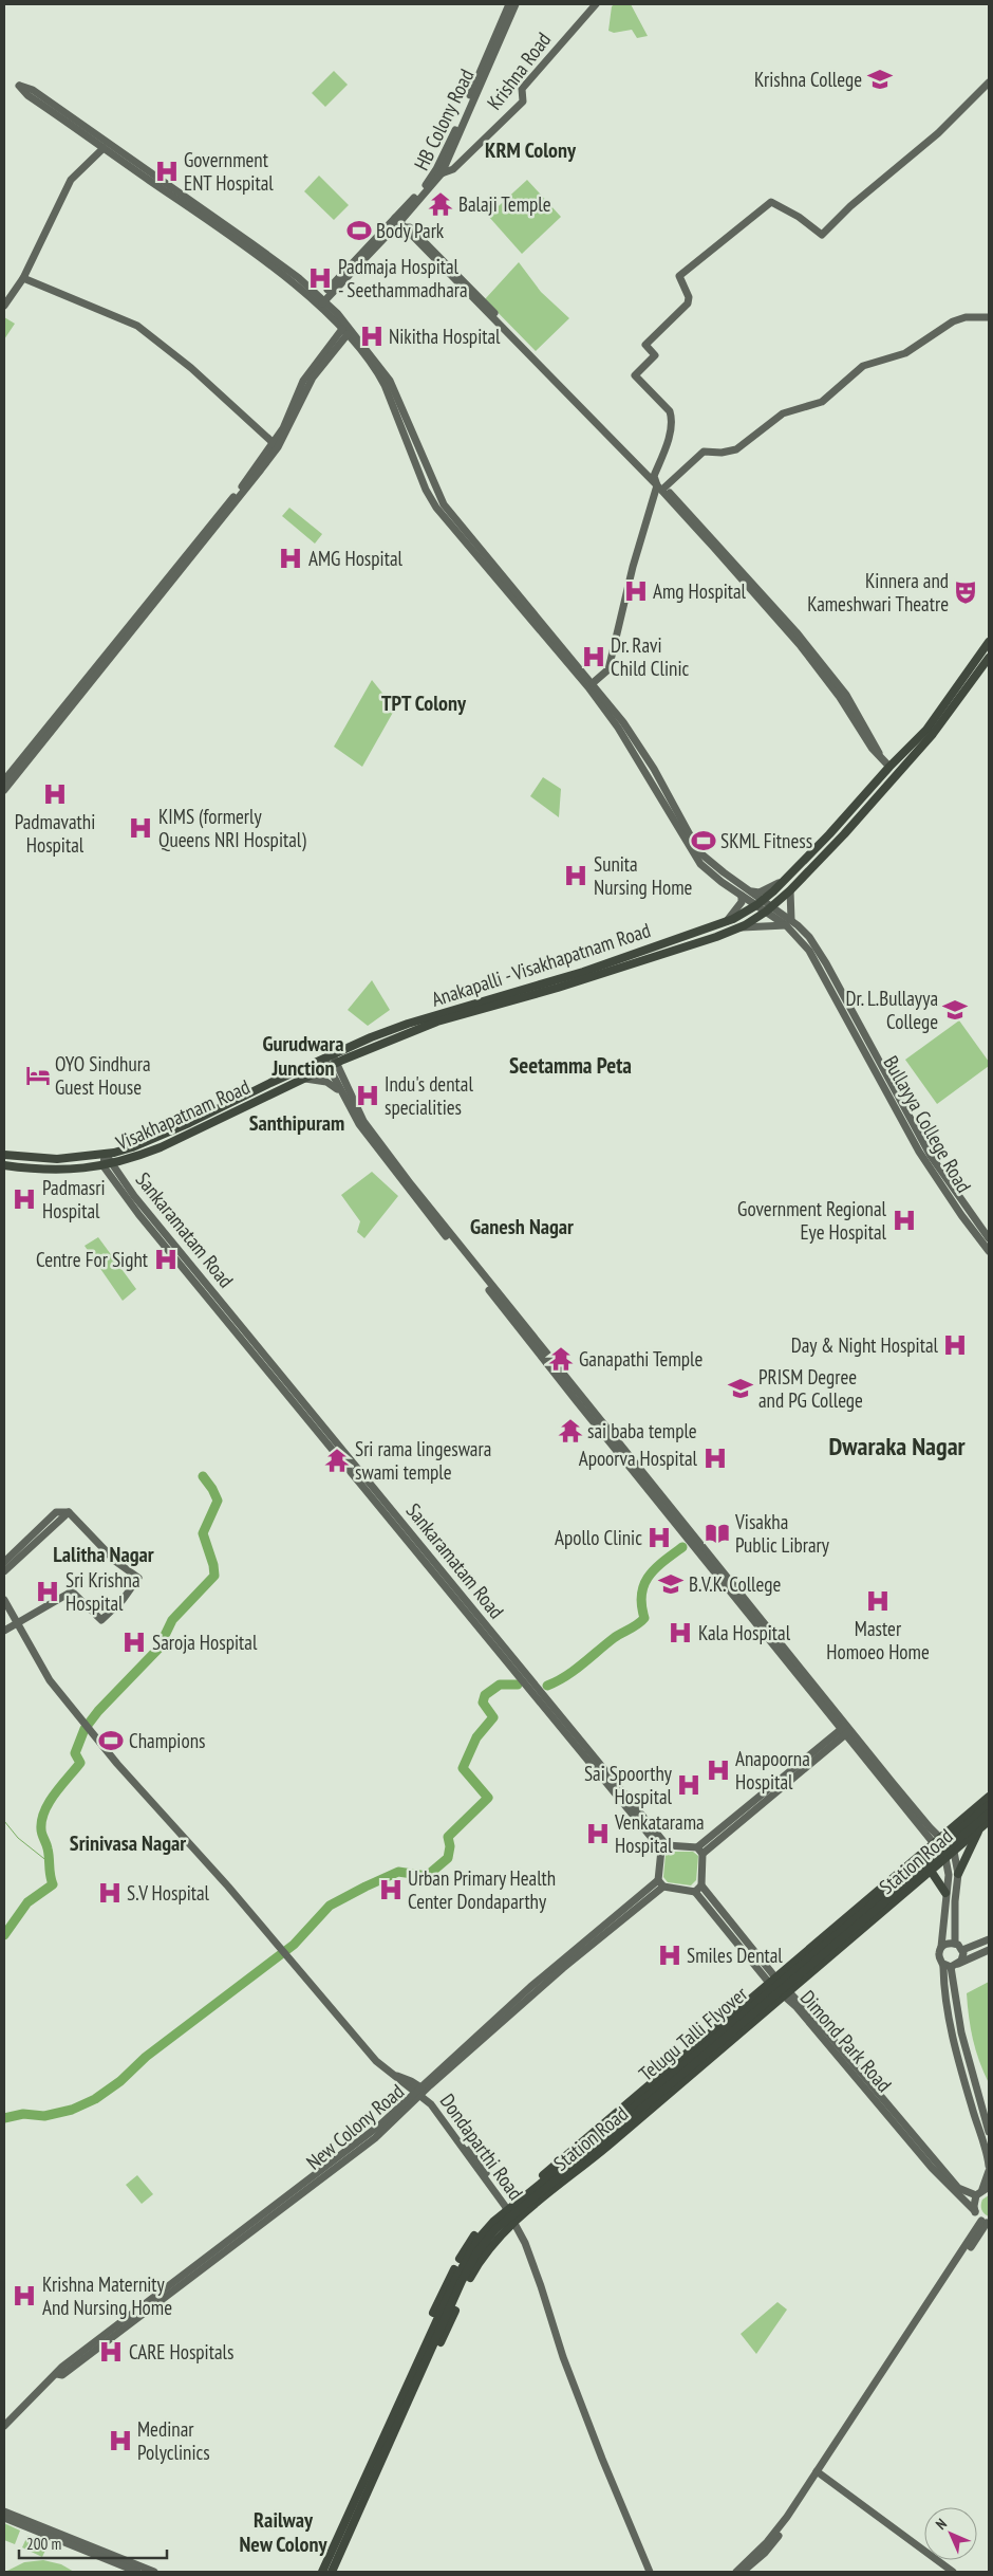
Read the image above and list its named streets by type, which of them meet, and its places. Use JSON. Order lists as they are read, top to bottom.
{
  "streets": {
    "main road": [
      "Krishna Road",
      "HB Colony Road",
      "Anakapalli - Visakhapatnam Road",
      "Visakhapatnam Road",
      "Bullayya College Road",
      "Sankaramatam Road",
      "Station Road",
      "Telugu Talli Flyover",
      "Dimond Park Road",
      "New Colony Road",
      "Dondaparthi Road"
    ]
  },
  "crossings": [
    ["Krishna Road", "HB Colony Road"],
    ["Anakapalli - Visakhapatnam Road", "Visakhapatnam Road"],
    ["Anakapalli - Visakhapatnam Road", "Bullayya College Road"],
    ["Anakapalli - Visakhapatnam Road", "Sankaramatam Road"],
    ["Visakhapatnam Road", "Sankaramatam Road"],
    ["Station Road", "Telugu Talli Flyover"],
    ["Station Road", "Dimond Park Road"],
    ["Station Road", "Dondaparthi Road"],
    ["New Colony Road", "Dondaparthi Road"]
  ],
  "districts": [
    "KRM Colony",
    "TPT Colony",
    "Gurudwara Junction",
    "Seetamma Peta",
    "Santhipuram",
    "Ganesh Nagar",
    "Dwaraka Nagar",
    "Lalitha Nagar",
    "Srinivasa Nagar",
    "Railway New Colony"
  ],
  "places": {
    "school or university": [
      "Krishna College",
      "Dr. L.Bullayya College",
      "PRISM Degree and PG College",
      "B.V.K. College"
    ],
    "hospital": [
      "Government ENT Hospital",
      "Padmaja Hospital - Seethammadhara",
      "Nikitha Hospital",
      "AMG Hospital",
      "Amg Hospital",
      "Dr. Ravi Child Clinic",
      "Padmavathi Hospital",
      "KIMS (formerly Queens NRI Hospital)",
      "Sunita Nursing Home",
      "Indu's dental specialities",
      "Padmasri Hospital",
      "Government Regional Eye Hospital",
      "Centre For Sight",
      "Day & Night Hospital",
      "Apoorva Hospital",
      "Apollo Clinic",
      "Sri Krishna Hospital",
      "Master Homoeo Home",
      "Kala Hospital",
      "Saroja Hospital",
      "Anapoorna Hospital",
      "Sai Spoorthy Hospital",
      "Venkatarama Hospital",
      "Urban Primary Health Center Dondaparthy",
      "S.V Hospital",
      "Smiles Dental",
      "Krishna Maternity And Nursing Home",
      "CARE Hospitals",
      "Medinar Polyclinics"
    ],
    "temple": [
      "Balaji Temple",
      "Ganapathi Temple",
      "sai baba temple",
      "Sri rama lingeswara swami temple"
    ],
    "sports": ["Body Park", "SKML Fitness", "Champions"],
    "theatre": ["Kinnera and Kameshwari Theatre"],
    "hotel": ["OYO Sindhura Guest House"],
    "library": ["Visakha Public Library"]
  },
  "scale_bar": "200 m",
  "north": "top left"
}
